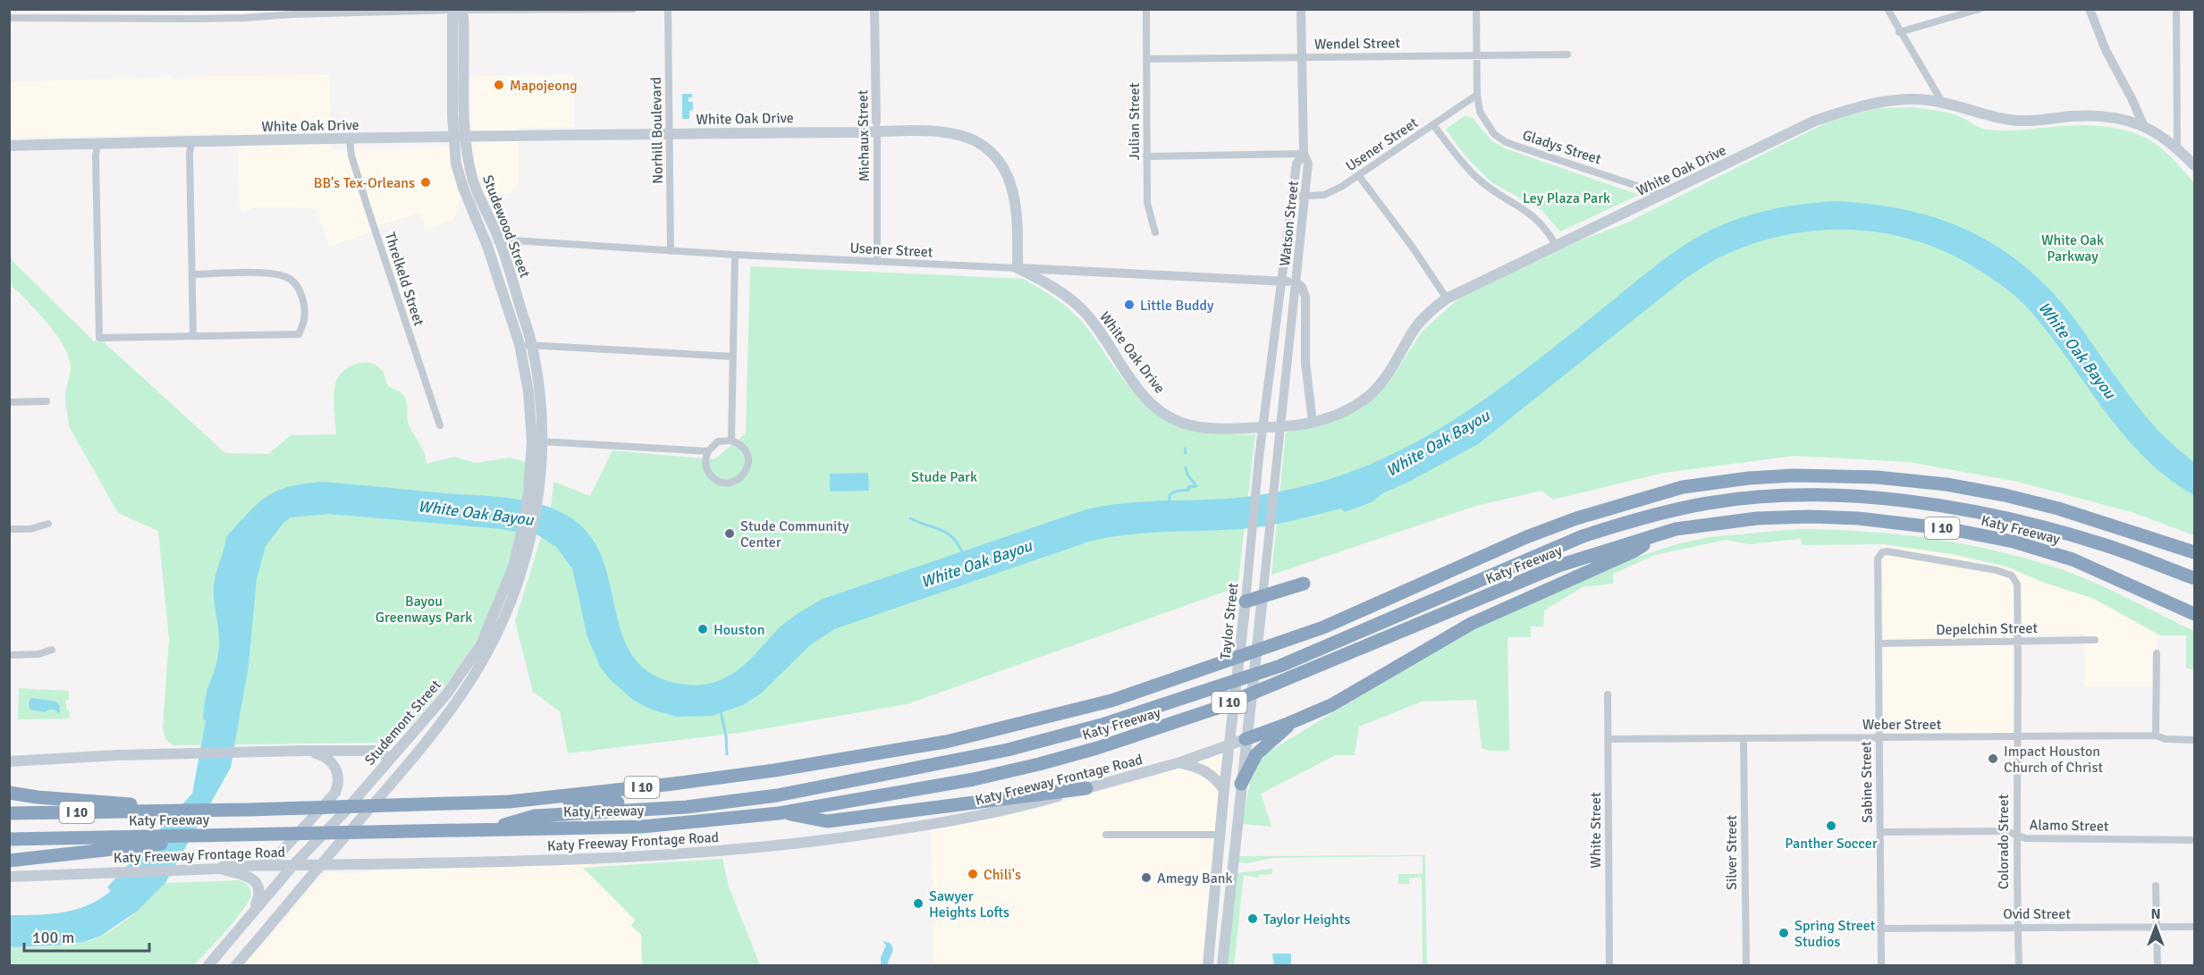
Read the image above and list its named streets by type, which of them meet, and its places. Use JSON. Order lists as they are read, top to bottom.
{
  "streets": {
    "highway": ["I 10", "Katy Freeway"],
    "main road": [
      "White Oak Drive",
      "Studewood Street",
      "Taylor Street",
      "Studemont Street",
      "Katy Freeway Frontage Road"
    ],
    "street": [
      "Wendel Street",
      "Julian Street",
      "Norhill Boulevard",
      "Michaux Street",
      "Usener Street",
      "Gladys Street",
      "Watson Street",
      "Threlkeld Street",
      "Depelchin Street",
      "Weber Street",
      "Sabine Street",
      "Alamo Street",
      "White Street",
      "Colorado Street",
      "Silver Street",
      "Ovid Street"
    ]
  },
  "crossings": [
    ["Wendel Street", "Julian Street"],
    ["Wendel Street", "Gladys Street"],
    ["Wendel Street", "Watson Street"],
    ["White Oak Drive", "Norhill Boulevard"],
    ["White Oak Drive", "Michaux Street"],
    ["White Oak Drive", "Usener Street"],
    ["White Oak Drive", "Gladys Street"],
    ["White Oak Drive", "Watson Street"],
    ["White Oak Drive", "Studewood Street"],
    ["White Oak Drive", "Threlkeld Street"],
    ["Norhill Boulevard", "Usener Street"],
    ["Michaux Street", "Usener Street"],
    ["Usener Street", "Gladys Street"],
    ["Usener Street", "Watson Street"],
    ["Usener Street", "Studewood Street"],
    ["Usener Street", "Taylor Street"],
    ["Watson Street", "Taylor Street"],
    ["Studewood Street", "Studemont Street"],
    ["Taylor Street", "Katy Freeway Frontage Road"],
    ["Depelchin Street", "Sabine Street"],
    ["Depelchin Street", "Colorado Street"],
    ["Studemont Street", "Katy Freeway Frontage Road"],
    ["Weber Street", "Sabine Street"],
    ["Weber Street", "White Street"],
    ["Weber Street", "Colorado Street"],
    ["Weber Street", "Silver Street"],
    ["Sabine Street", "Alamo Street"],
    ["Sabine Street", "Colorado Street"],
    ["Sabine Street", "Ovid Street"],
    ["Alamo Street", "Colorado Street"],
    ["Colorado Street", "Ovid Street"]
  ],
  "water": ["White Oak Bayou"],
  "parks": [
    "Ley Plaza Park",
    "White Oak Parkway",
    "Stude Park",
    "Bayou Greenways Park"
  ],
  "places": [
    "Mapojeong",
    "BB's Tex-Orleans",
    "Little Buddy",
    "Stude Community Center",
    "Houston",
    "Impact Houston Church of Christ",
    "Panther Soccer",
    "Chili's",
    "Amegy Bank",
    "Sawyer Heights Lofts",
    "Taylor Heights",
    "Spring Street Studios"
  ],
  "scale_bar": "100 m",
  "north": "top"
}
